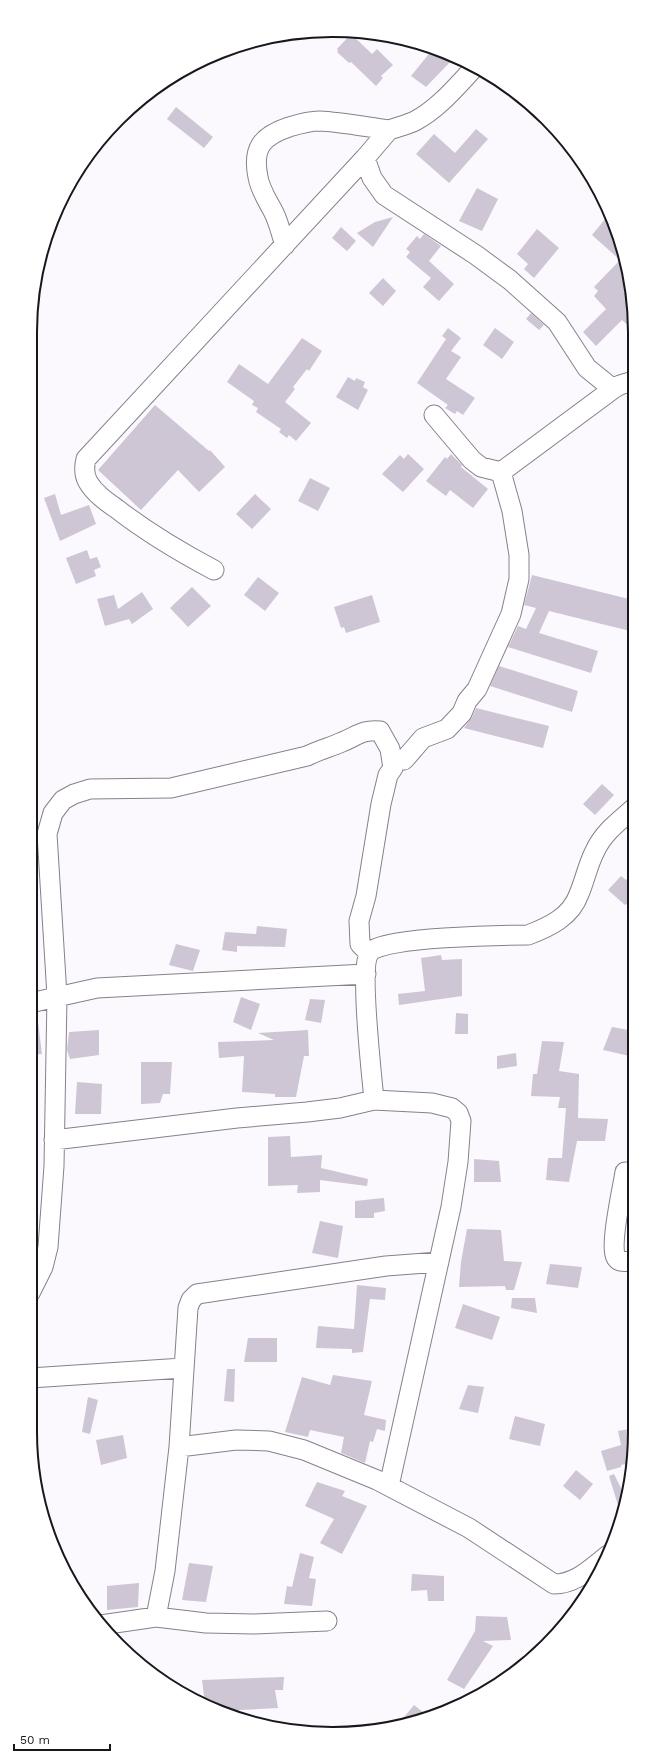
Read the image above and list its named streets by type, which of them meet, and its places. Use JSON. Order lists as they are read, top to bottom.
{
  "scale_bar": "50 m"
}
